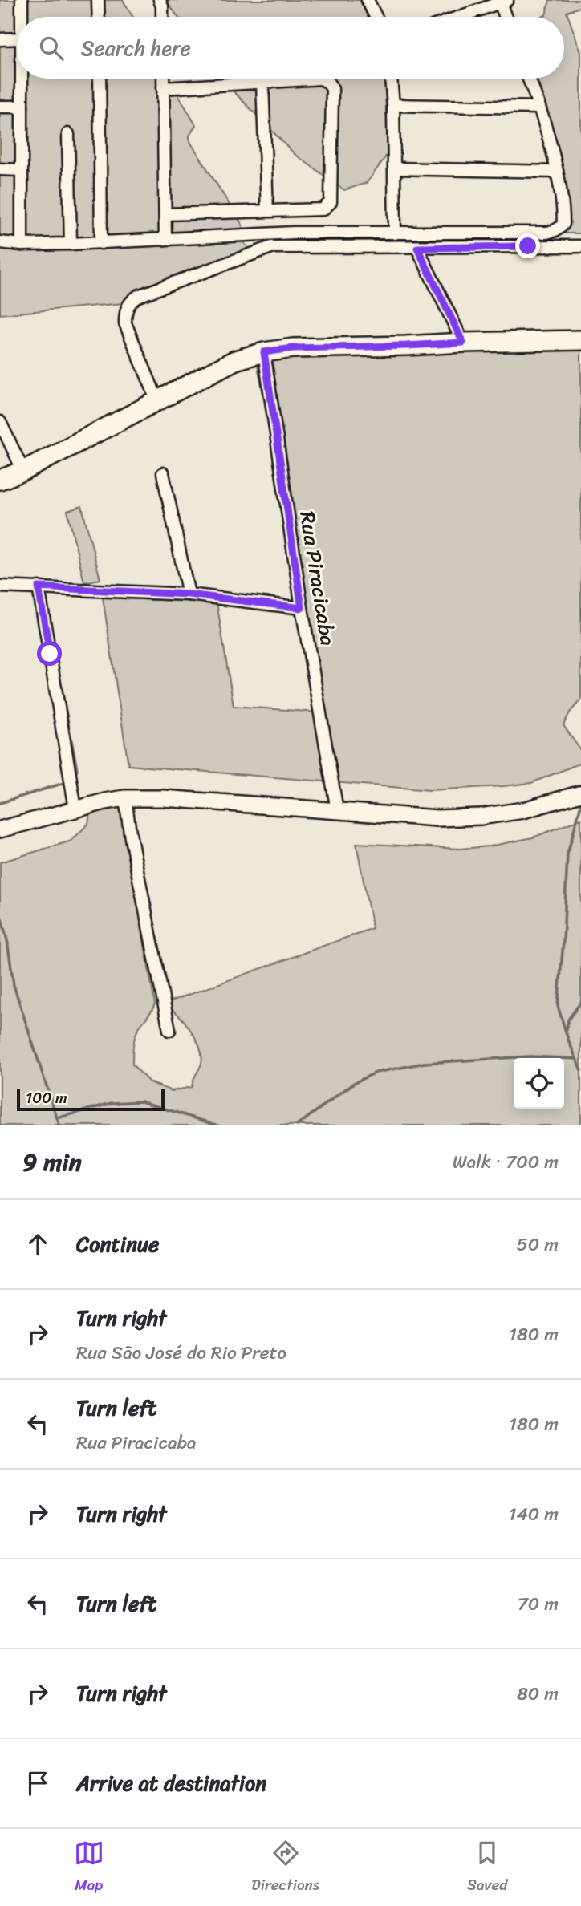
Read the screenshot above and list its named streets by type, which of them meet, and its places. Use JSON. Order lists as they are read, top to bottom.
{
  "streets": {
    "street": ["Rua Piracicaba"]
  },
  "scale_bar": "100 m",
  "page": {
    "search": "Search here",
    "scale": "100 m",
    "heading": ["9 min", "Walk · 700 m"],
    "list": [
      ["Continue", "50 m"],
      ["Turn right", "Rua São José do Rio Preto", "180 m"],
      ["Turn left", "Rua Piracicaba", "180 m"],
      ["Turn right", "140 m"],
      ["Turn left", "70 m"],
      ["Turn right", "80 m"],
      "Arrive at destination"
    ],
    "nav": ["Map", "Directions", "Saved"]
  }
}
